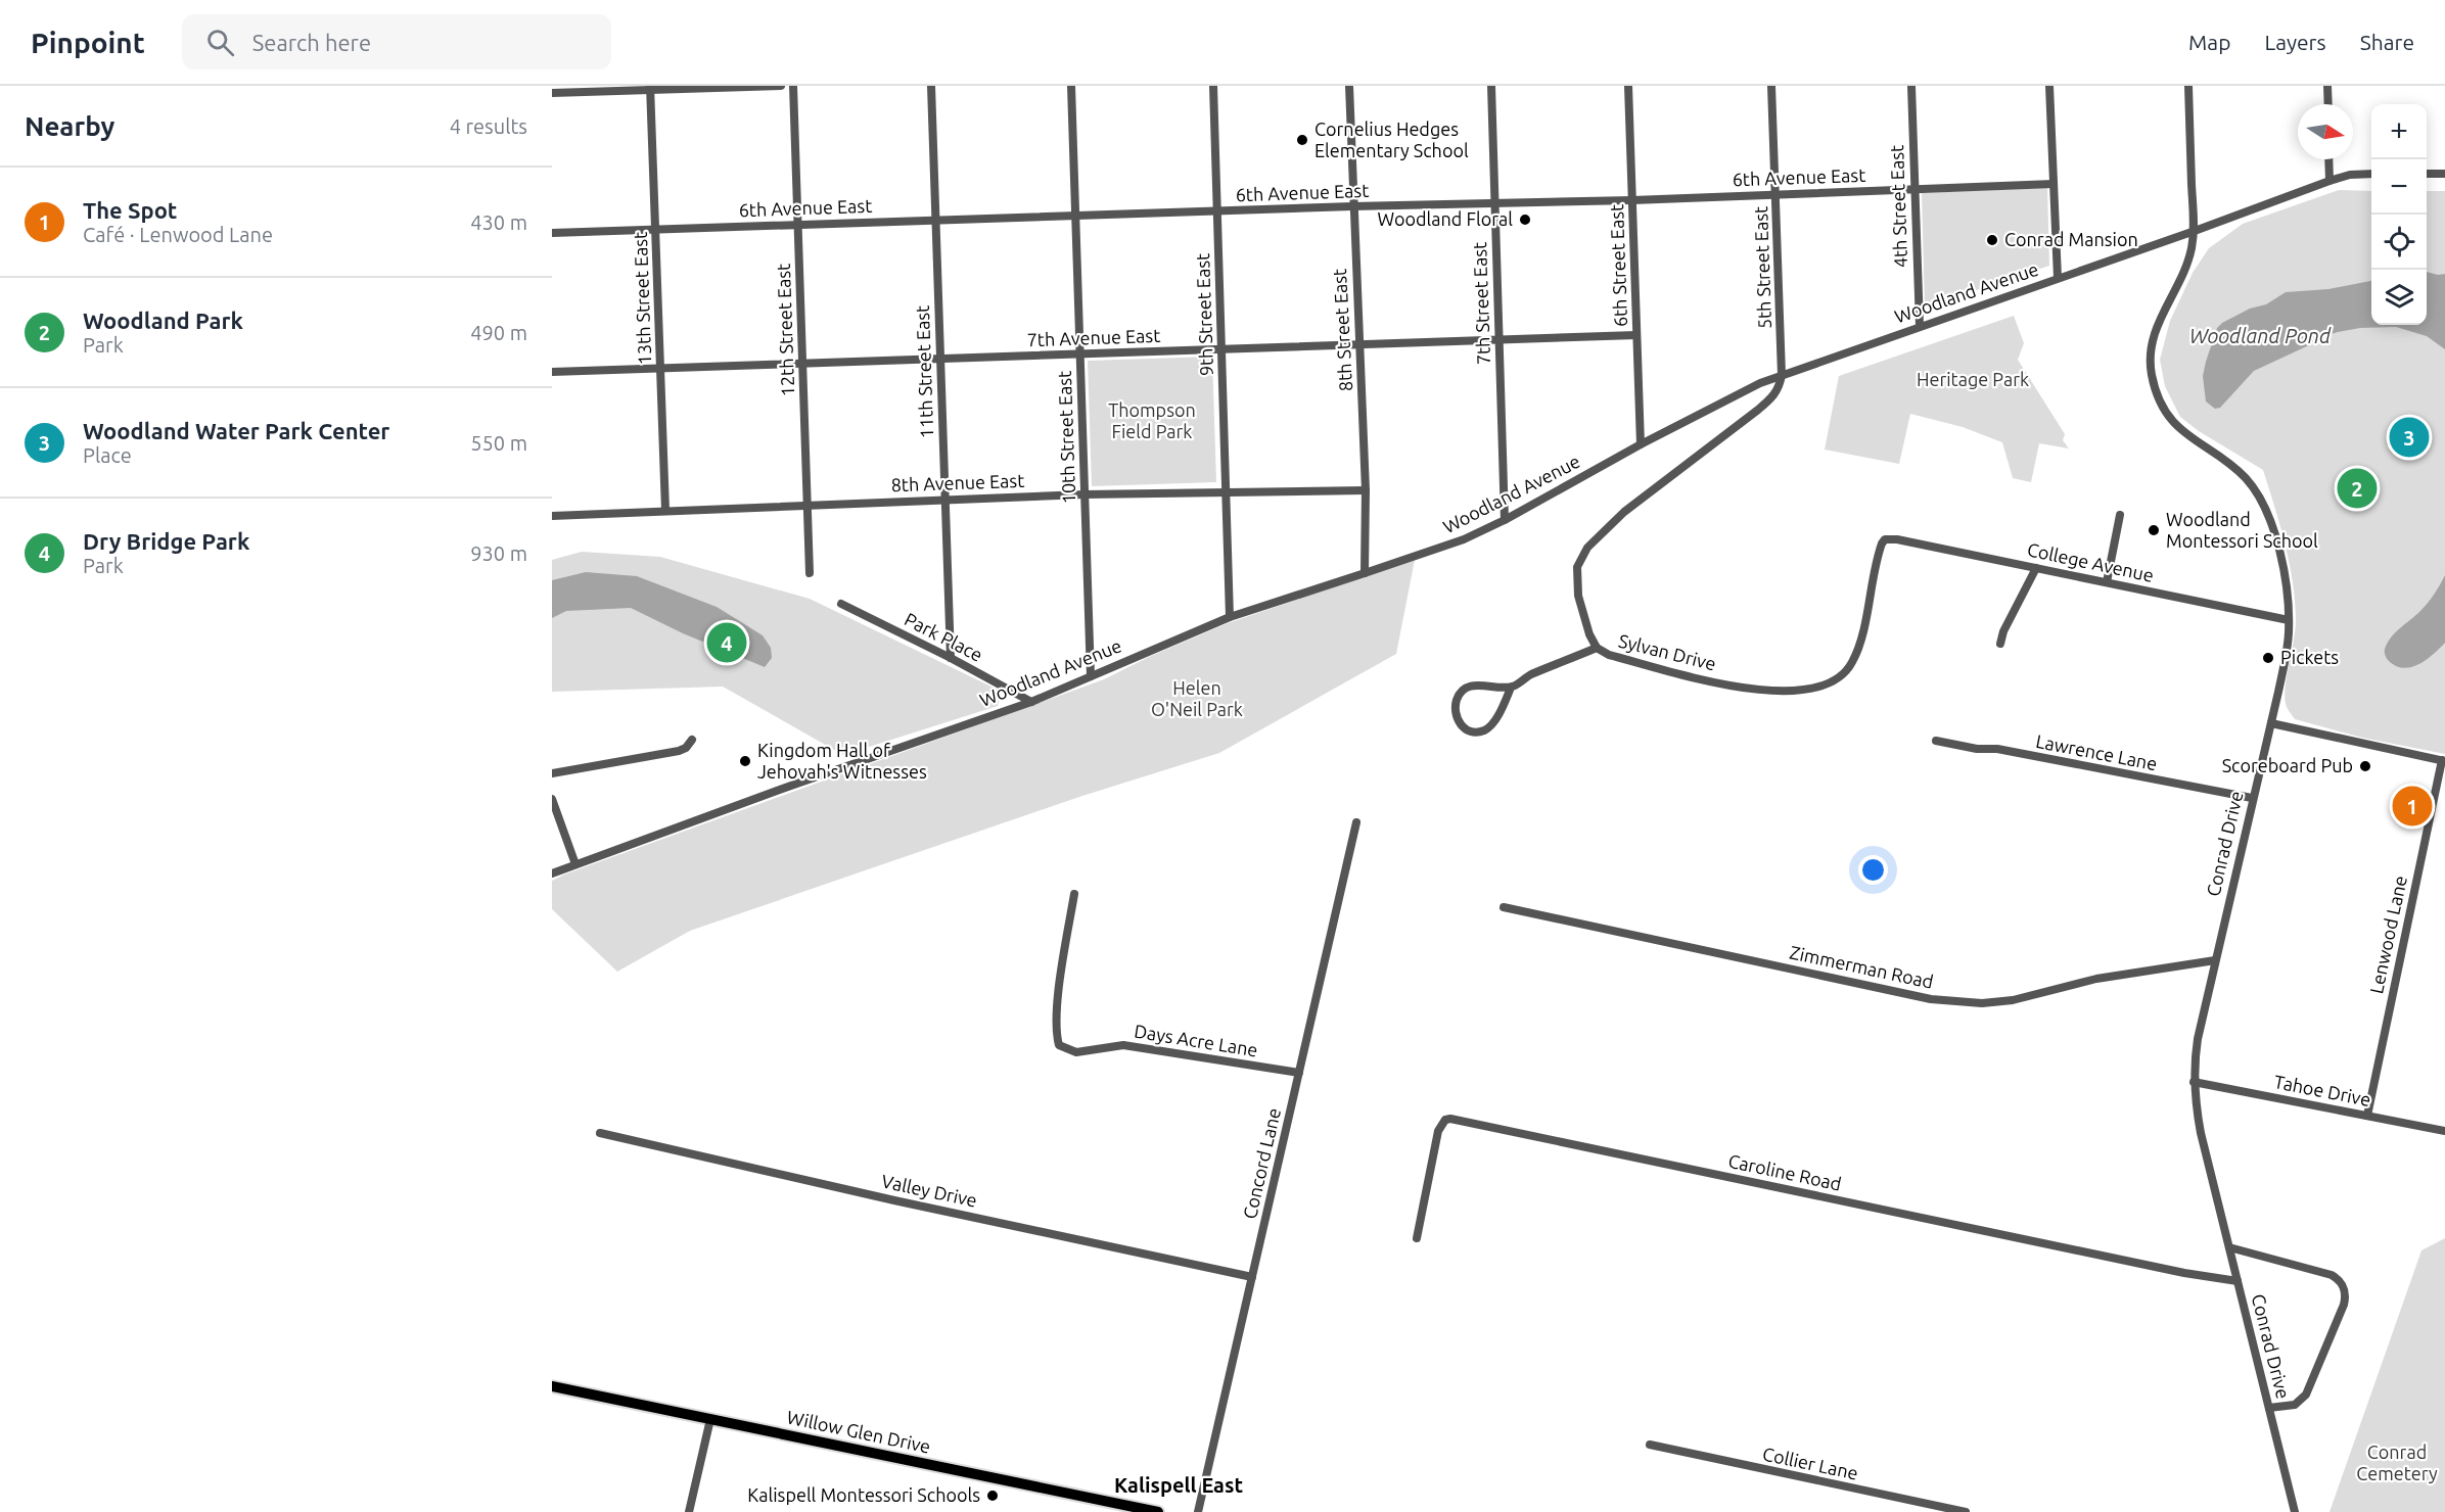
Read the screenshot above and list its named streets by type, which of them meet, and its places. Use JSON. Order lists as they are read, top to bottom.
{
  "streets": {
    "main road": ["Willow Glen Drive"],
    "street": [
      "6th Avenue East",
      "4th Street East",
      "6th Street East",
      "5th Street East",
      "Woodland Avenue",
      "13th Street East",
      "7th Street East",
      "9th Street East",
      "12th Street East",
      "8th Street East",
      "7th Avenue East",
      "11th Street East",
      "10th Street East",
      "8th Avenue East",
      "College Avenue",
      "Park Place",
      "Sylvan Drive",
      "Lawrence Lane",
      "Conrad Drive",
      "Lenwood Lane",
      "Zimmerman Road",
      "Days Acre Lane",
      "Tahoe Drive",
      "Concord Lane",
      "Caroline Road",
      "Valley Drive",
      "Collier Lane"
    ]
  },
  "crossings": [
    ["6th Avenue East", "4th Street East"],
    ["6th Avenue East", "6th Street East"],
    ["6th Avenue East", "5th Street East"],
    ["6th Avenue East", "13th Street East"],
    ["6th Avenue East", "7th Street East"],
    ["6th Avenue East", "9th Street East"],
    ["6th Avenue East", "12th Street East"],
    ["6th Avenue East", "8th Street East"],
    ["6th Avenue East", "11th Street East"],
    ["6th Avenue East", "10th Street East"],
    ["4th Street East", "Woodland Avenue"],
    ["6th Street East", "Woodland Avenue"],
    ["6th Street East", "7th Avenue East"],
    ["5th Street East", "Woodland Avenue"],
    ["5th Street East", "Sylvan Drive"],
    ["Woodland Avenue", "7th Street East"],
    ["Woodland Avenue", "9th Street East"],
    ["Woodland Avenue", "8th Street East"],
    ["Woodland Avenue", "10th Street East"],
    ["Woodland Avenue", "Park Place"],
    ["Woodland Avenue", "Sylvan Drive"],
    ["Woodland Avenue", "Conrad Drive"],
    ["13th Street East", "7th Avenue East"],
    ["13th Street East", "8th Avenue East"],
    ["7th Street East", "7th Avenue East"],
    ["9th Street East", "7th Avenue East"],
    ["9th Street East", "8th Avenue East"],
    ["12th Street East", "7th Avenue East"],
    ["12th Street East", "8th Avenue East"],
    ["8th Street East", "7th Avenue East"],
    ["8th Street East", "8th Avenue East"],
    ["7th Avenue East", "11th Street East"],
    ["7th Avenue East", "10th Street East"],
    ["11th Street East", "8th Avenue East"],
    ["11th Street East", "Park Place"],
    ["10th Street East", "8th Avenue East"],
    ["College Avenue", "Sylvan Drive"],
    ["College Avenue", "Conrad Drive"],
    ["Lawrence Lane", "Conrad Drive"],
    ["Conrad Drive", "Zimmerman Road"],
    ["Conrad Drive", "Tahoe Drive"],
    ["Conrad Drive", "Caroline Road"],
    ["Lenwood Lane", "Tahoe Drive"],
    ["Days Acre Lane", "Concord Lane"],
    ["Concord Lane", "Valley Drive"]
  ],
  "districts": ["Kalispell East"],
  "water": ["Woodland Pond"],
  "parks": [
    "Heritage Park",
    "Thompson Field Park",
    "Helen O'Neil Park",
    "Conrad Cemetery"
  ],
  "places": [
    "Cornelius Hedges Elementary School",
    "Woodland Floral",
    "Conrad Mansion",
    "Woodland Montessori School",
    "Pickets",
    "Kingdom Hall of Jehovah's Witnesses",
    "Scoreboard Pub",
    "Kalispell Montessori Schools"
  ],
  "north": "right",
  "page": {
    "header": "Pinpoint",
    "search": "Search here",
    "nav": ["Map", "Layers", "Share"],
    "heading": ["Nearby", "4 results"],
    "map_buttons": ["+", "−"],
    "list": [
      {
        "mark": "1",
        "name": "The Spot",
        "note": "Café · Lenwood Lane",
        "value": "430 m"
      },
      {
        "mark": "2",
        "name": "Woodland Park",
        "note": "Park",
        "value": "490 m"
      },
      {
        "mark": "3",
        "name": "Woodland Water Park Center",
        "note": "Place",
        "value": "550 m"
      },
      {
        "mark": "4",
        "name": "Dry Bridge Park",
        "note": "Park",
        "value": "930 m"
      }
    ],
    "pins": [
      "3",
      "2",
      "4",
      "1"
    ]
  }
}
